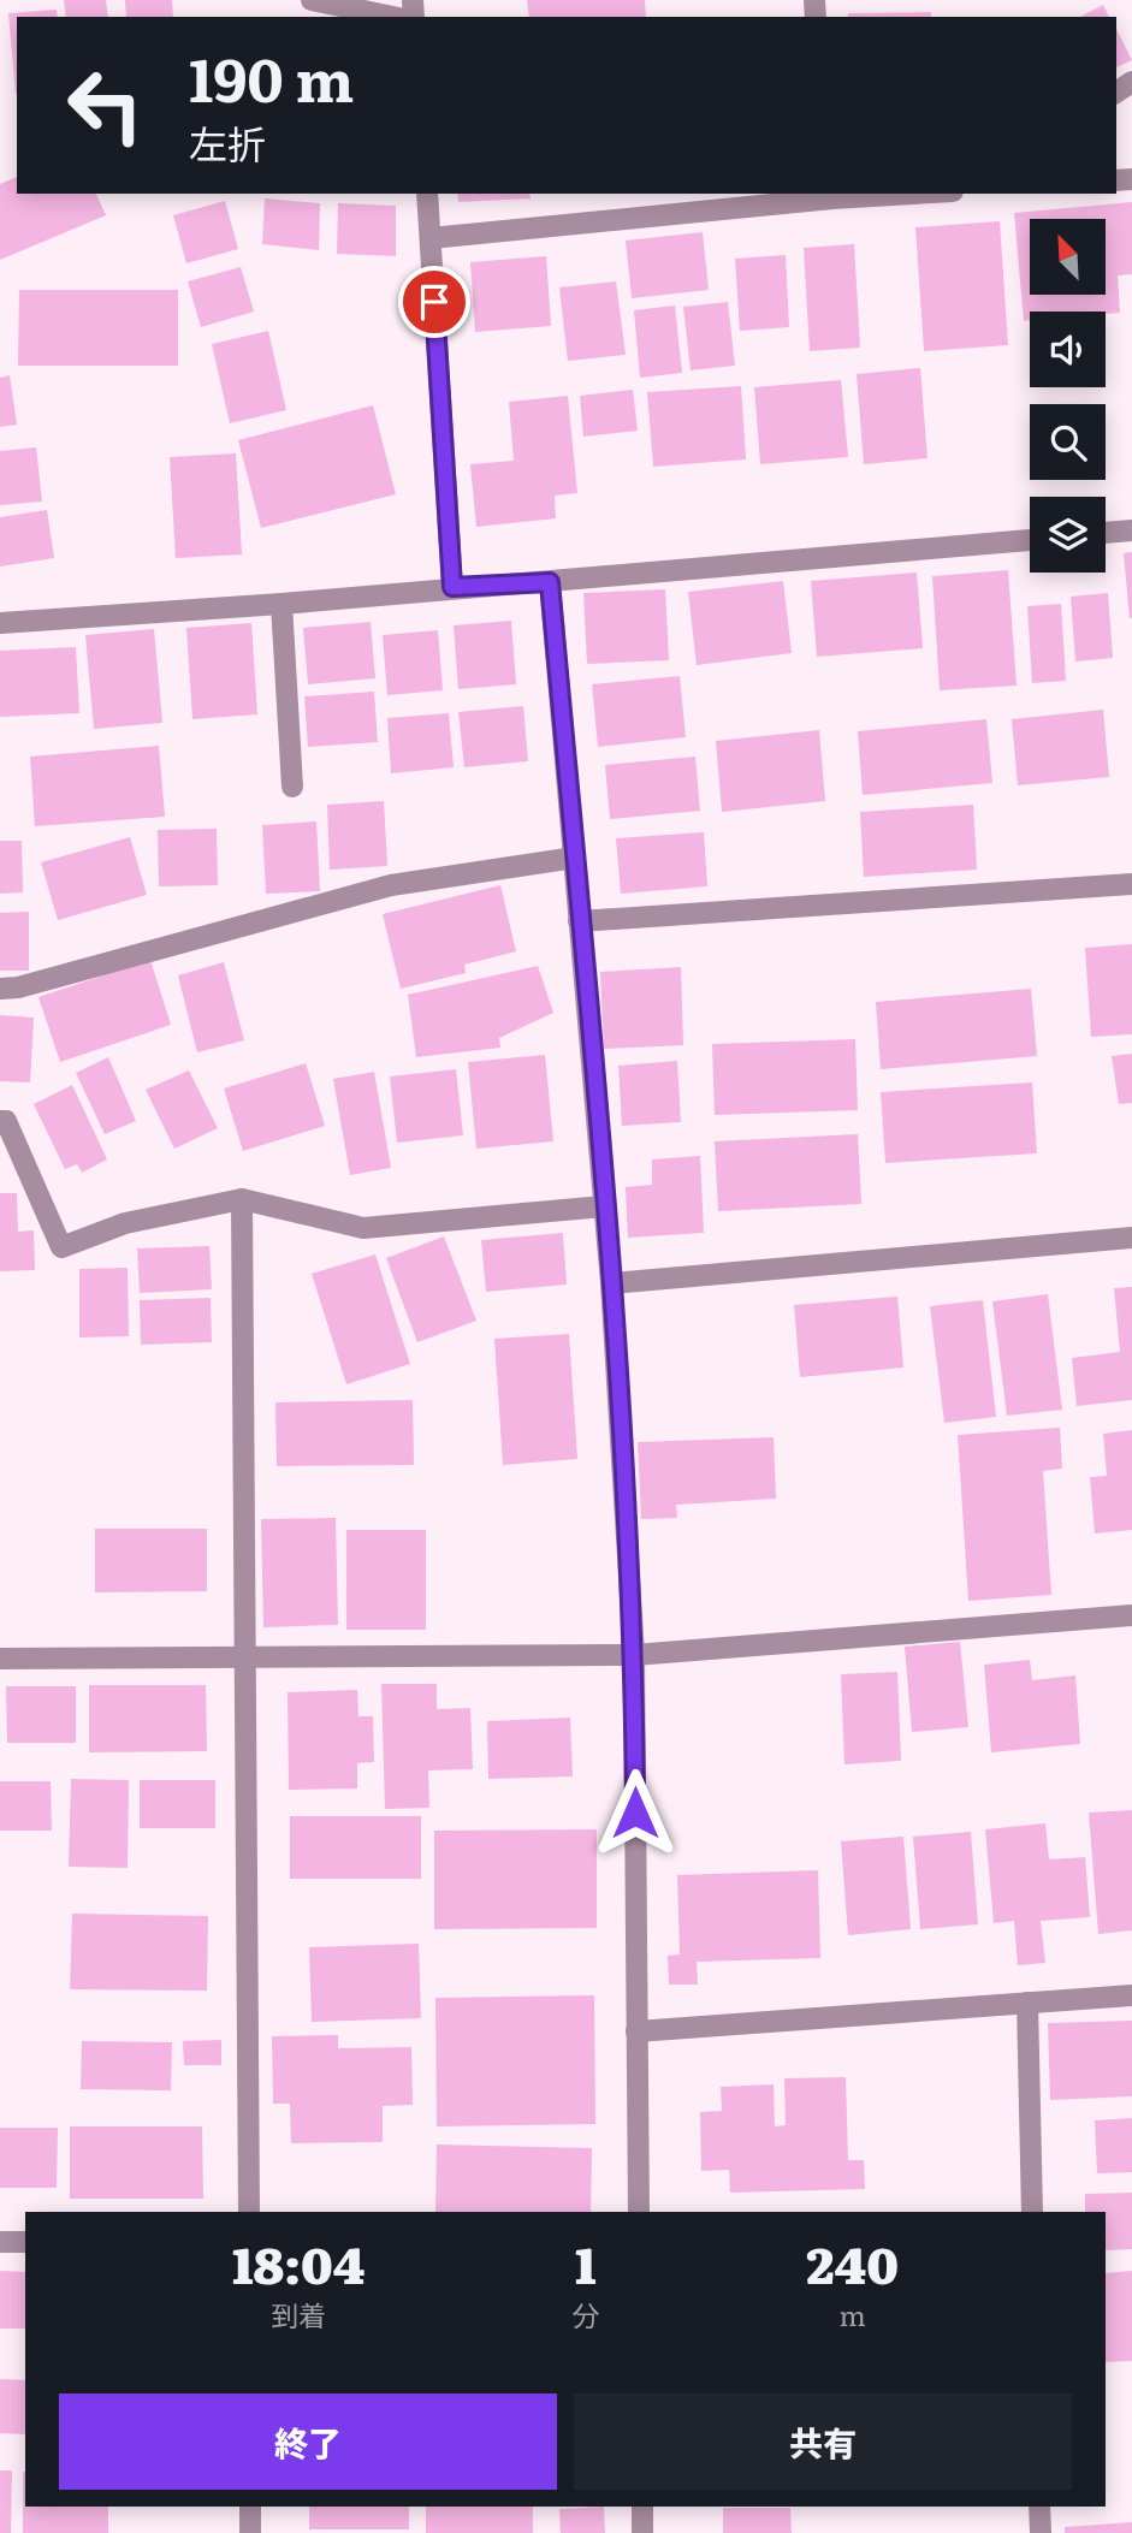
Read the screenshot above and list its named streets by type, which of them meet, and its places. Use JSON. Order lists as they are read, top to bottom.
{
  "north": "top left",
  "page": {
    "turn": ["190 m", "左折"],
    "eta": [
      "18:04",
      "到着",
      "1",
      "分",
      "240",
      "m"
    ],
    "buttons": ["終了", "共有"]
  }
}
